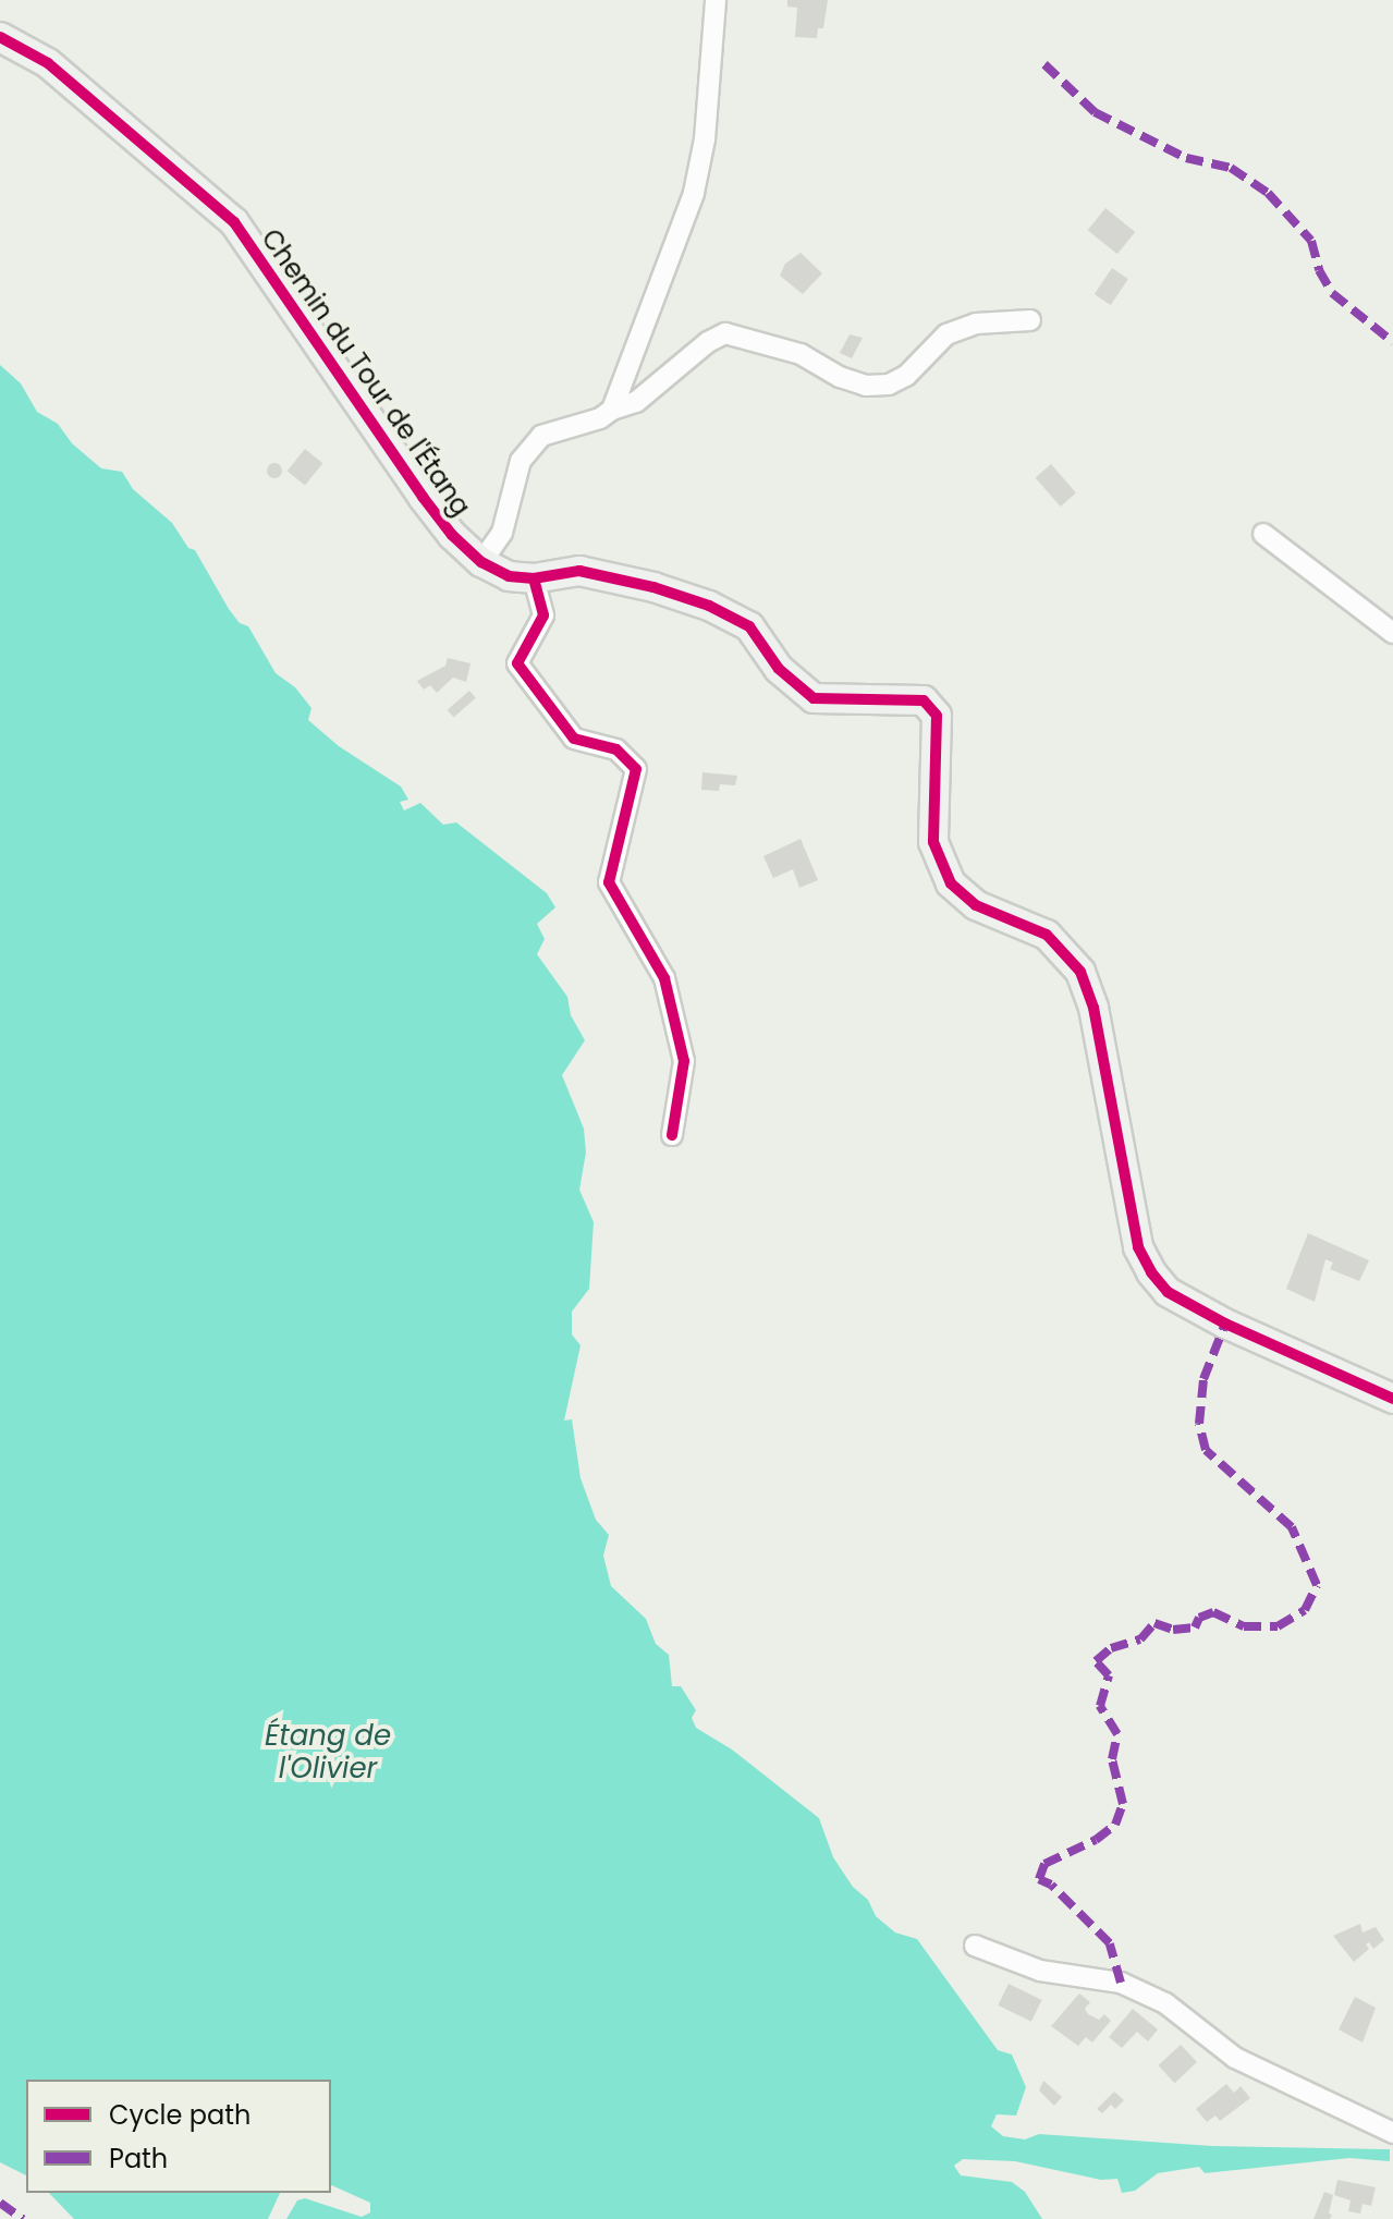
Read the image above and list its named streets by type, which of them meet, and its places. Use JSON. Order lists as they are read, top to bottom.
{
  "streets": {
    "street": ["Chemin du Tour de l'Étang"]
  },
  "water": ["Étang de l'Olivier"],
  "legend": ["Cycle path", "Path"]
}
